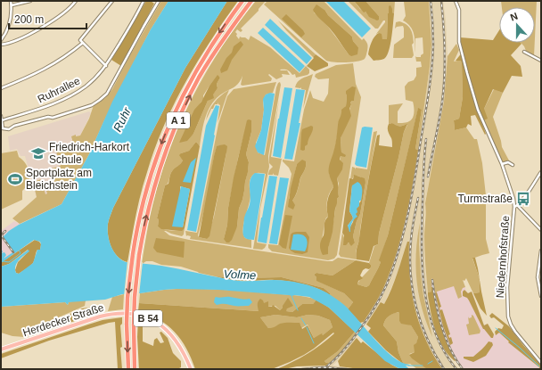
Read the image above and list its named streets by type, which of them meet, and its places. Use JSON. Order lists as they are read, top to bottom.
{
  "streets": {
    "highway": ["A 1"],
    "main road": ["B 54", "Herdecker Straße"],
    "street": ["Ruhrallee", "Niedernhofstraße"]
  },
  "water": ["Ruhr", "Volme"],
  "places": {
    "school or university": ["Friedrich-Harkort Schule"],
    "sports": ["Sportplatz am Bleichstein"],
    "bus stop": ["Turmstraße"]
  },
  "scale_bar": "200 m",
  "north": "top"
}
